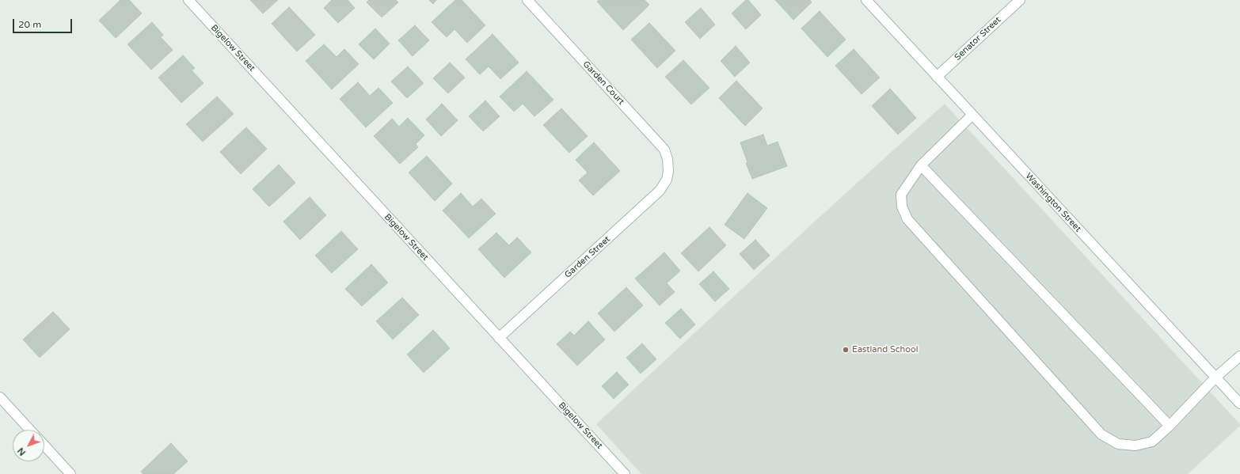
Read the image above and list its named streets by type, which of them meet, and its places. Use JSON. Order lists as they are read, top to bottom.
{
  "streets": {
    "street": [
      "Senator Street",
      "Bigelow Street",
      "Garden Court",
      "Washington Street",
      "Garden Street"
    ]
  },
  "crossings": [
    ["Senator Street", "Washington Street"],
    ["Bigelow Street", "Garden Street"],
    ["Garden Court", "Garden Street"]
  ],
  "places": ["Eastland School"],
  "scale_bar": "20 m",
  "north": "bottom left"
}
